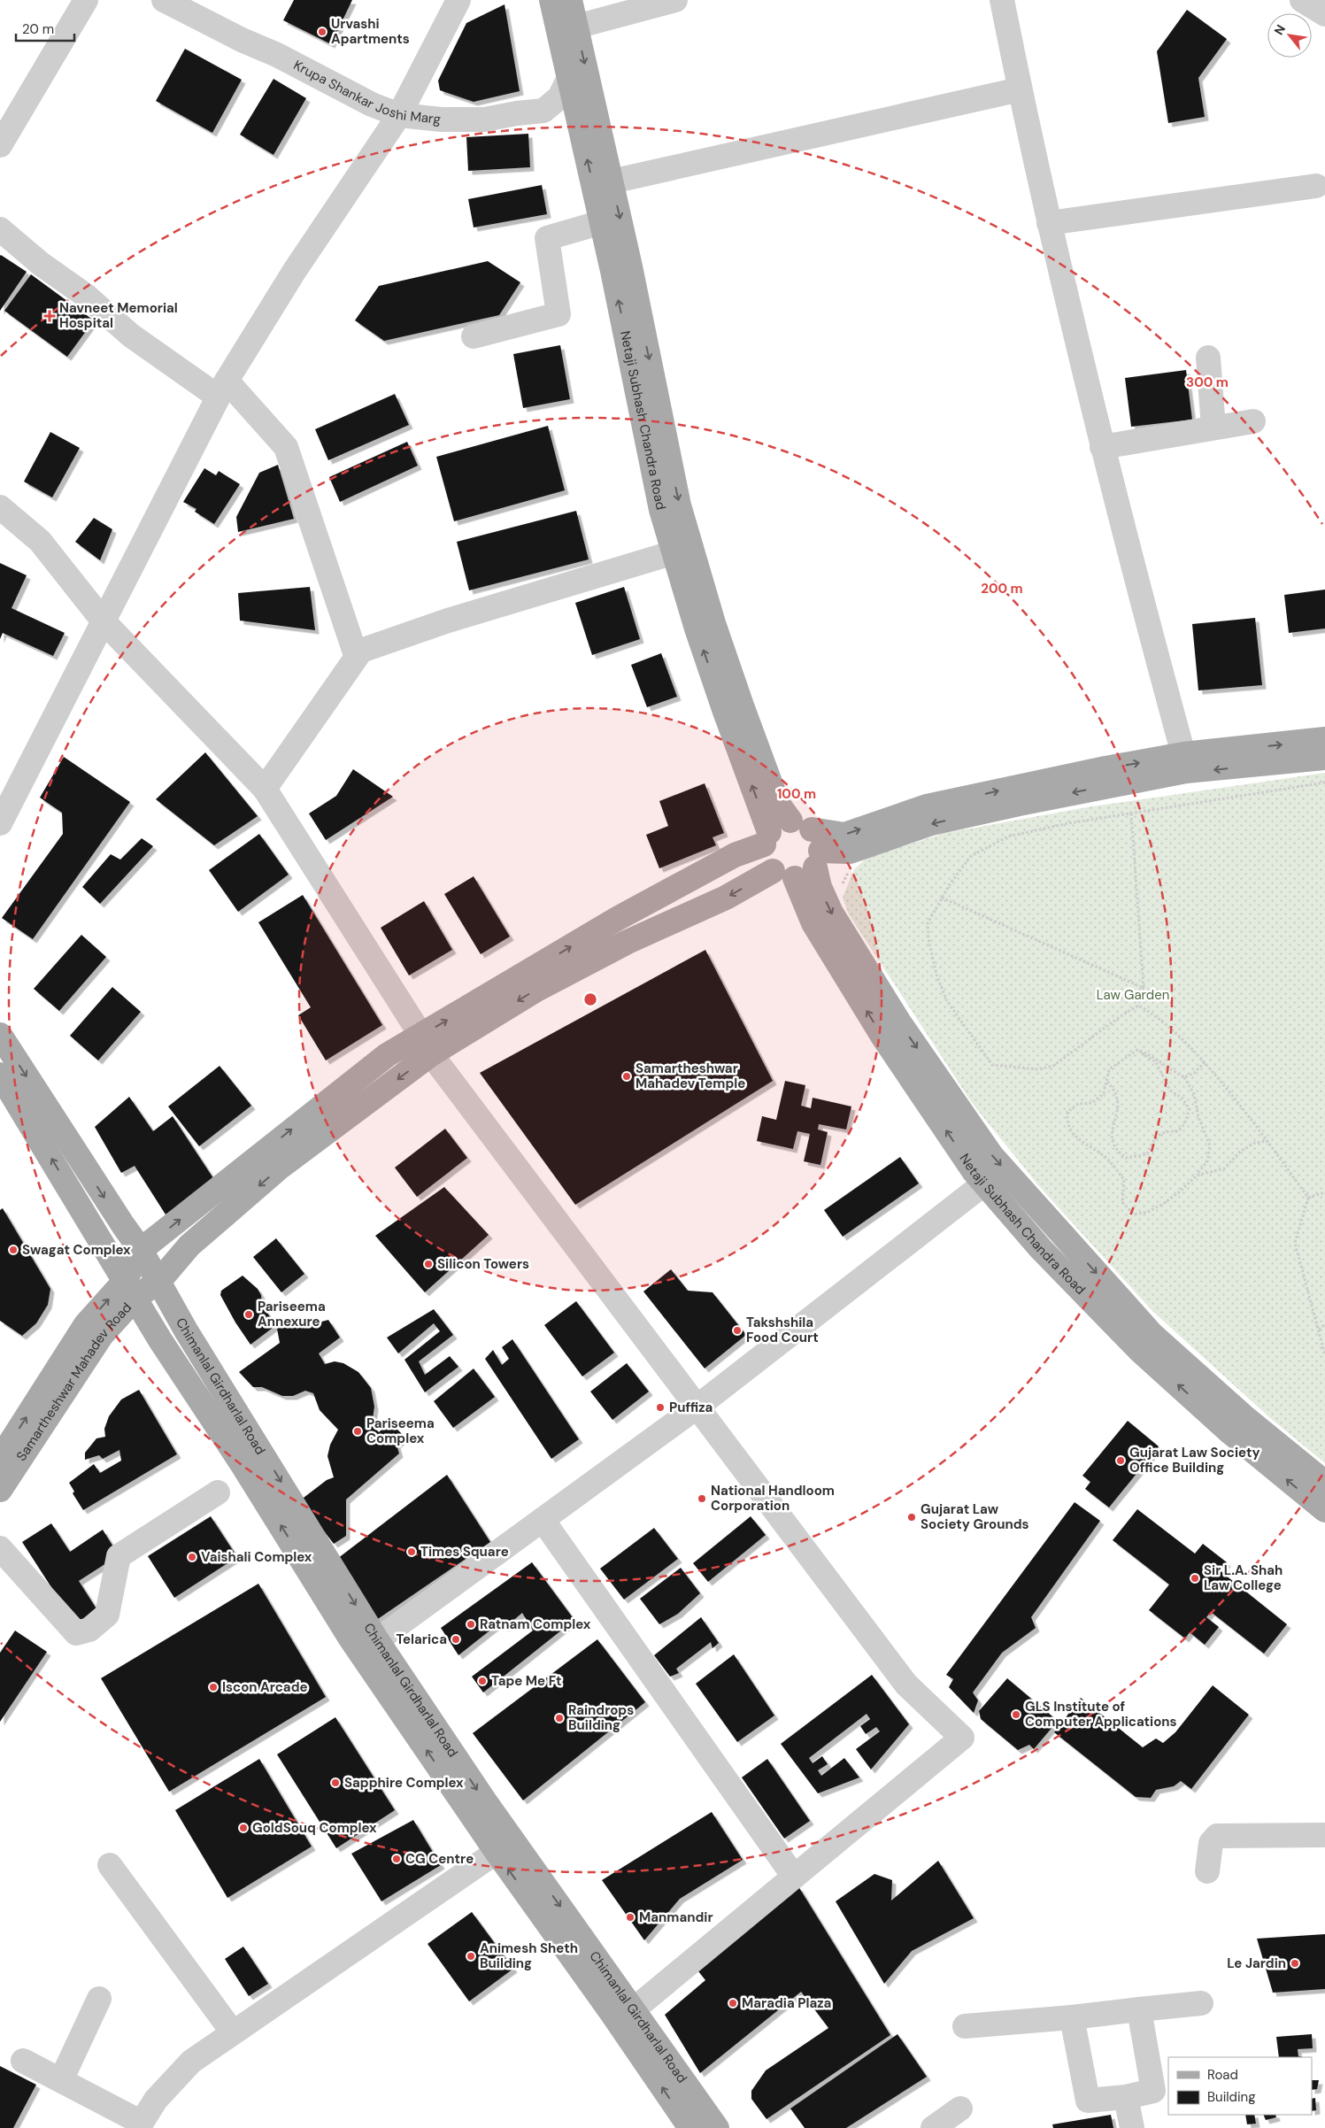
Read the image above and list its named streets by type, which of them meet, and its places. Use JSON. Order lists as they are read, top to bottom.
{
  "streets": {
    "main road": ["Netaji Subhash Chandra Road", "Samartheshwar Mahadev Road", "Chimanlal Girdharlal Road"],
    "street": ["Krupa Shankar Joshi Marg"]
  },
  "crossings": [
    ["Krupa Shankar Joshi Marg", "Netaji Subhash Chandra Road"],
    ["Samartheshwar Mahadev Road", "Chimanlal Girdharlal Road"]
  ],
  "parks": ["Law Garden"],
  "places": {
    "other": [
      "Urvashi Apartments",
      "Samartheshwar Mahadev Temple",
      "Swagat Complex",
      "Silicon Towers",
      "Pariseema Annexure",
      "Takshshila Food Court",
      "Puffiza",
      "Pariseema Complex",
      "Gujarat Law Society Office Building",
      "National Handloom Corporation",
      "Gujarat Law Society Grounds",
      "Times Square",
      "Vaishali Complex",
      "Sir L.A. Shah Law College",
      "Ratnam Complex",
      "Telarica",
      "Tape Me Ft",
      "Iscon Arcade",
      "GLS Institute of Computer Applications",
      "Raindrops Building",
      "Sapphire Complex",
      "GoldSouq Complex",
      "CG Centre",
      "Manmandir",
      "Animesh Sheth Building",
      "Le Jardin",
      "Maradia Plaza"
    ],
    "health": ["Navneet Memorial Hospital"]
  },
  "legend": ["Road", "Building"],
  "scale_bar": "20 m",
  "north": "top left",
  "rings": ["300 m", "200 m", "100 m"]
}
